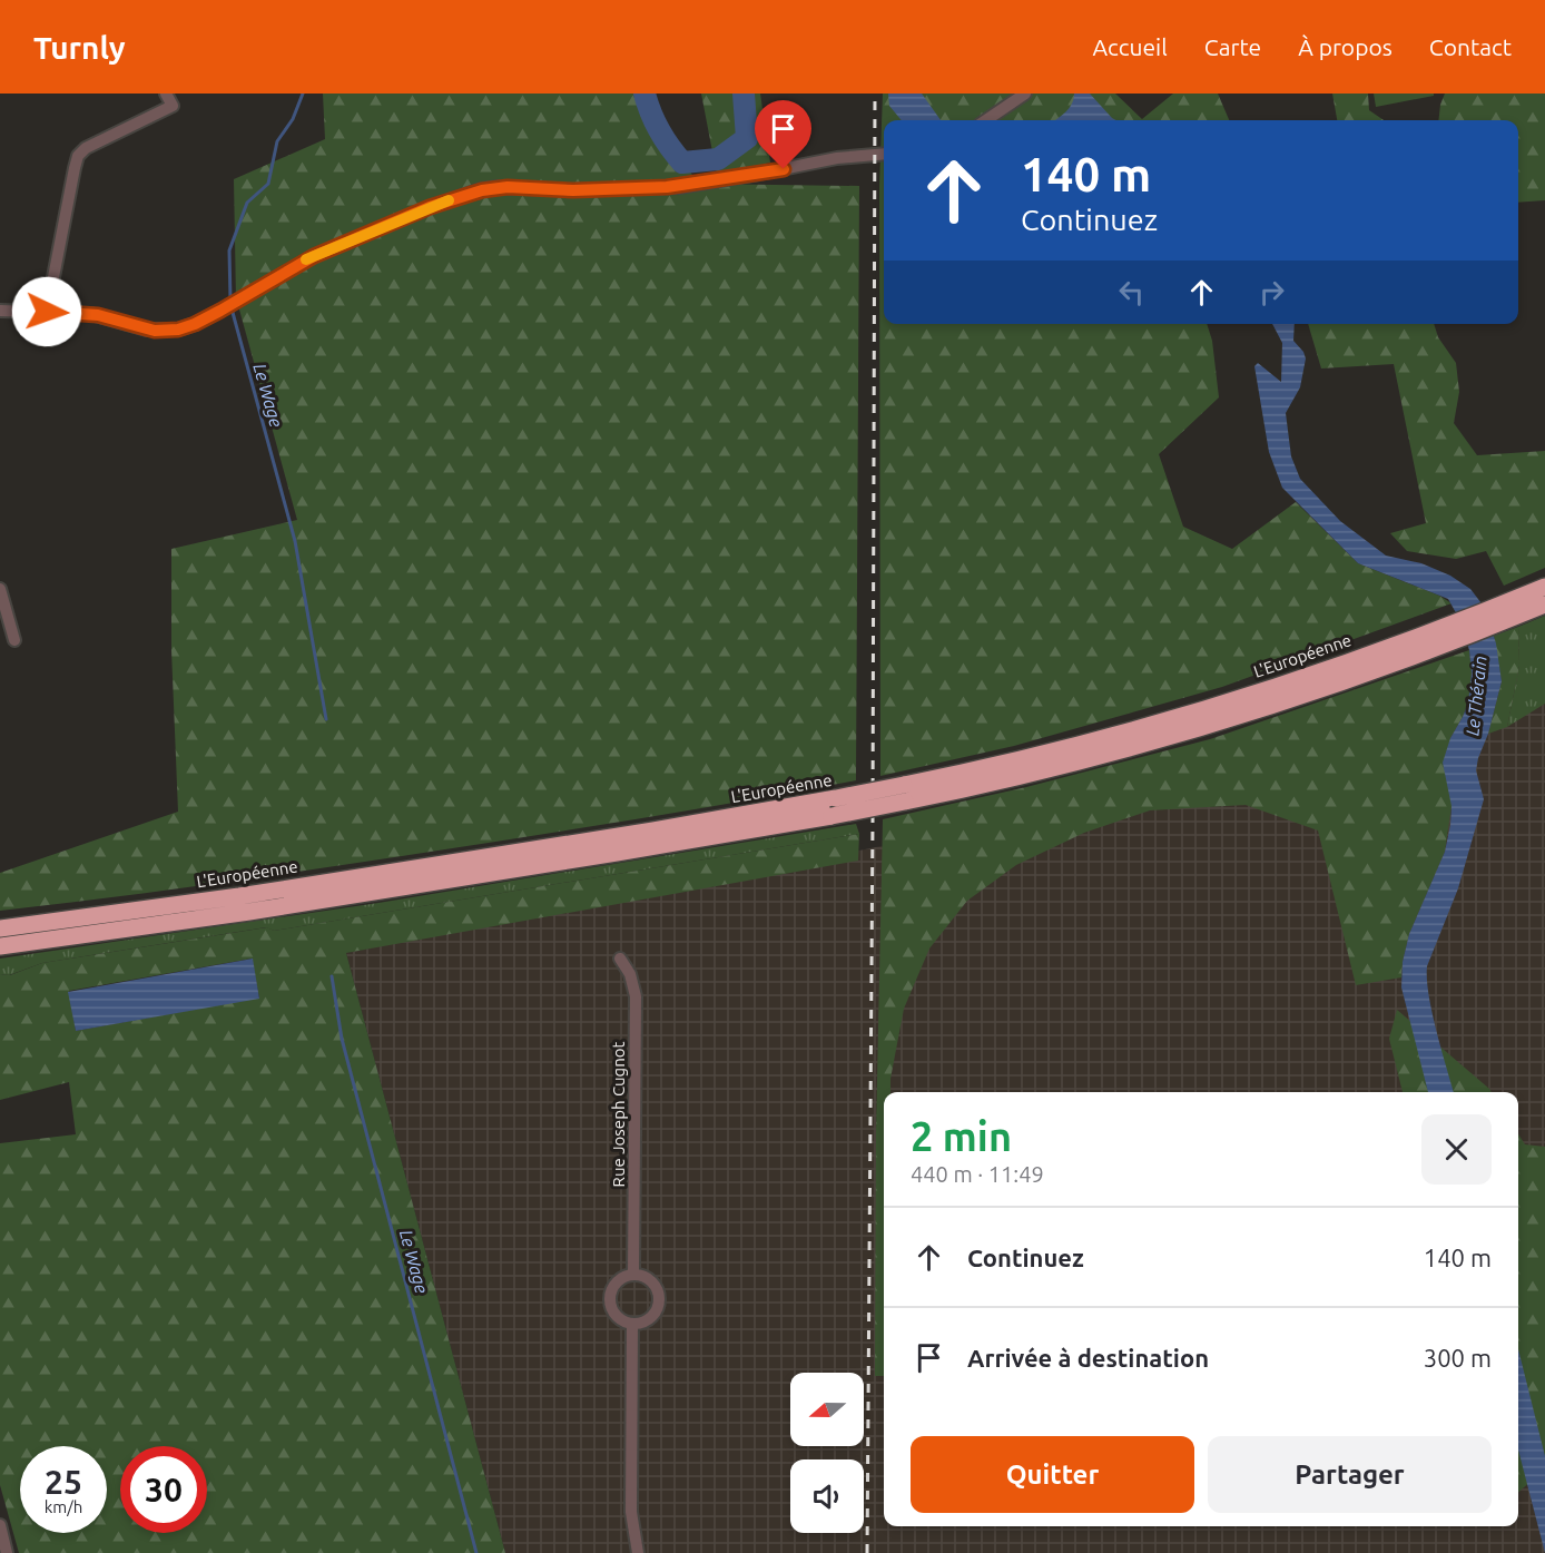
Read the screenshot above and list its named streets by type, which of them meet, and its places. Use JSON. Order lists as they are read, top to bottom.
{
  "streets": {
    "highway": ["L'Européenne"],
    "street": ["Rue Joseph Cugnot"]
  },
  "water": ["Le Wage", "Le Thérain"],
  "north": "left",
  "page": {
    "header": "Turnly",
    "nav": [
      "Accueil",
      "Carte",
      "À propos",
      "Contact"
    ],
    "turn": ["140 m", "Continuez"],
    "heading": ["2 min", "440 m · 11:49"],
    "list": [
      {
        "name": "Continuez",
        "value": "140 m"
      },
      {
        "name": "Arrivée à destination",
        "value": "300 m"
      }
    ],
    "buttons": ["Quitter", "Partager"],
    "speed": "25 km/h",
    "limit": "30"
  }
}
